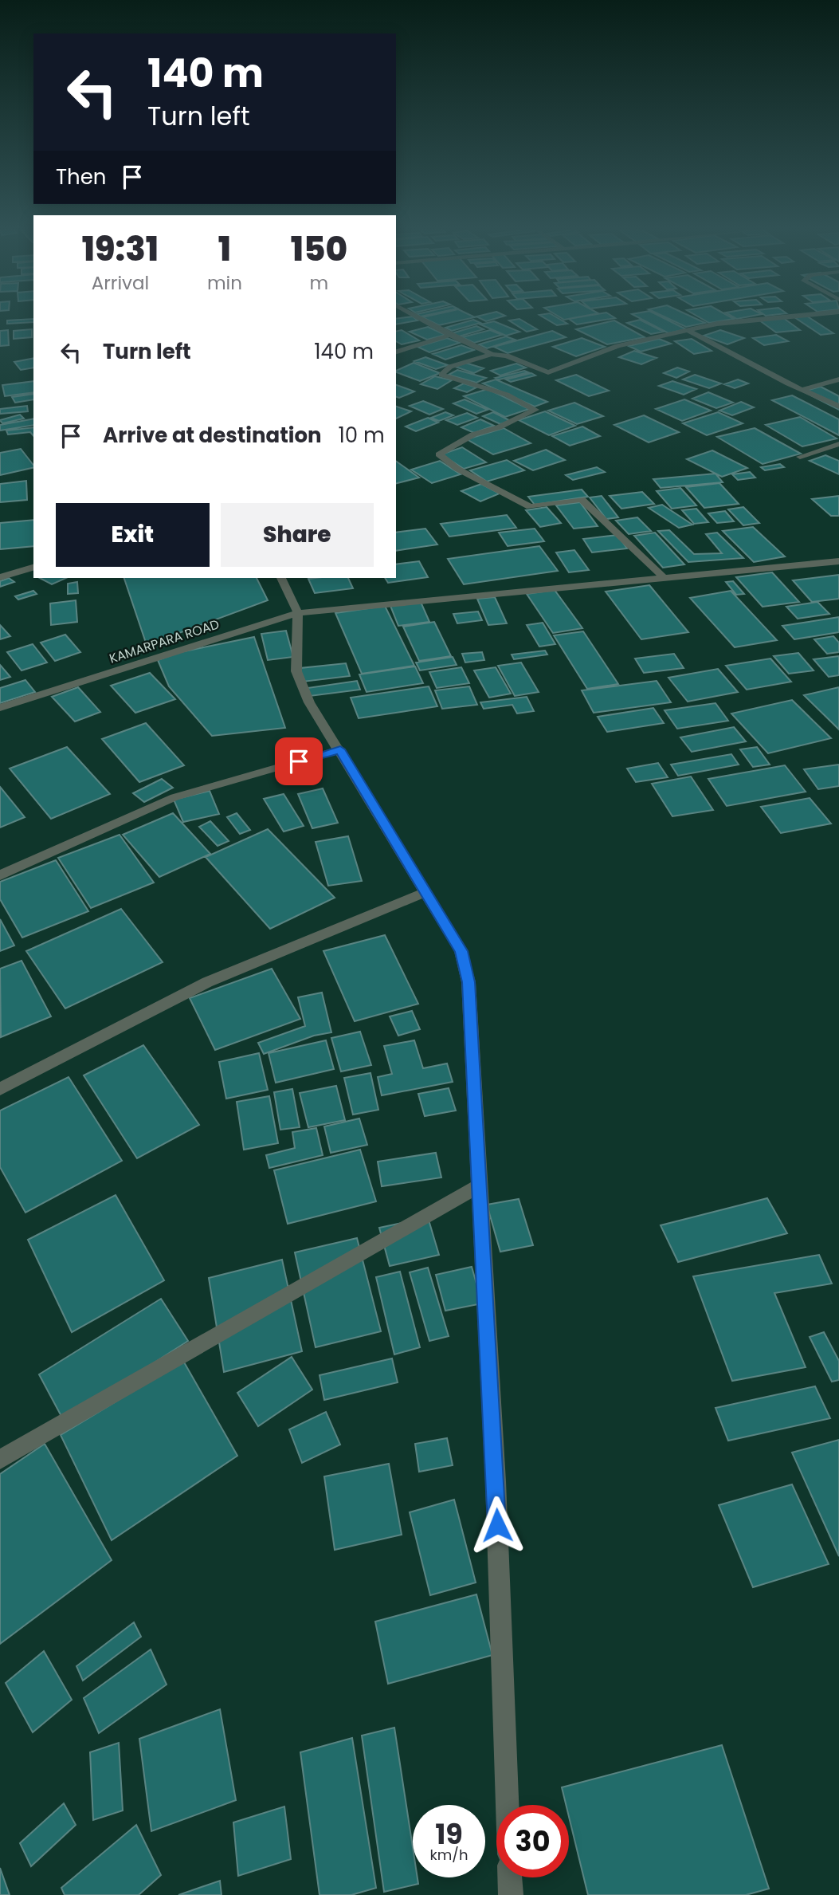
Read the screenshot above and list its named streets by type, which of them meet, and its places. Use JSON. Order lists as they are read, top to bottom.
{
  "streets": {
    "street": ["KAMARPARA ROAD"]
  },
  "page": {
    "turn": ["140 m", "Turn left"],
    "then": "Then",
    "eta": [
      "19:31",
      "Arrival",
      "1",
      "min",
      "150",
      "m"
    ],
    "list": [
      {
        "name": "Turn left",
        "value": "140 m"
      },
      {
        "name": "Arrive at destination",
        "value": "10 m"
      }
    ],
    "buttons": ["Exit", "Share"],
    "speed": "19 km/h",
    "limit": "30"
  }
}
